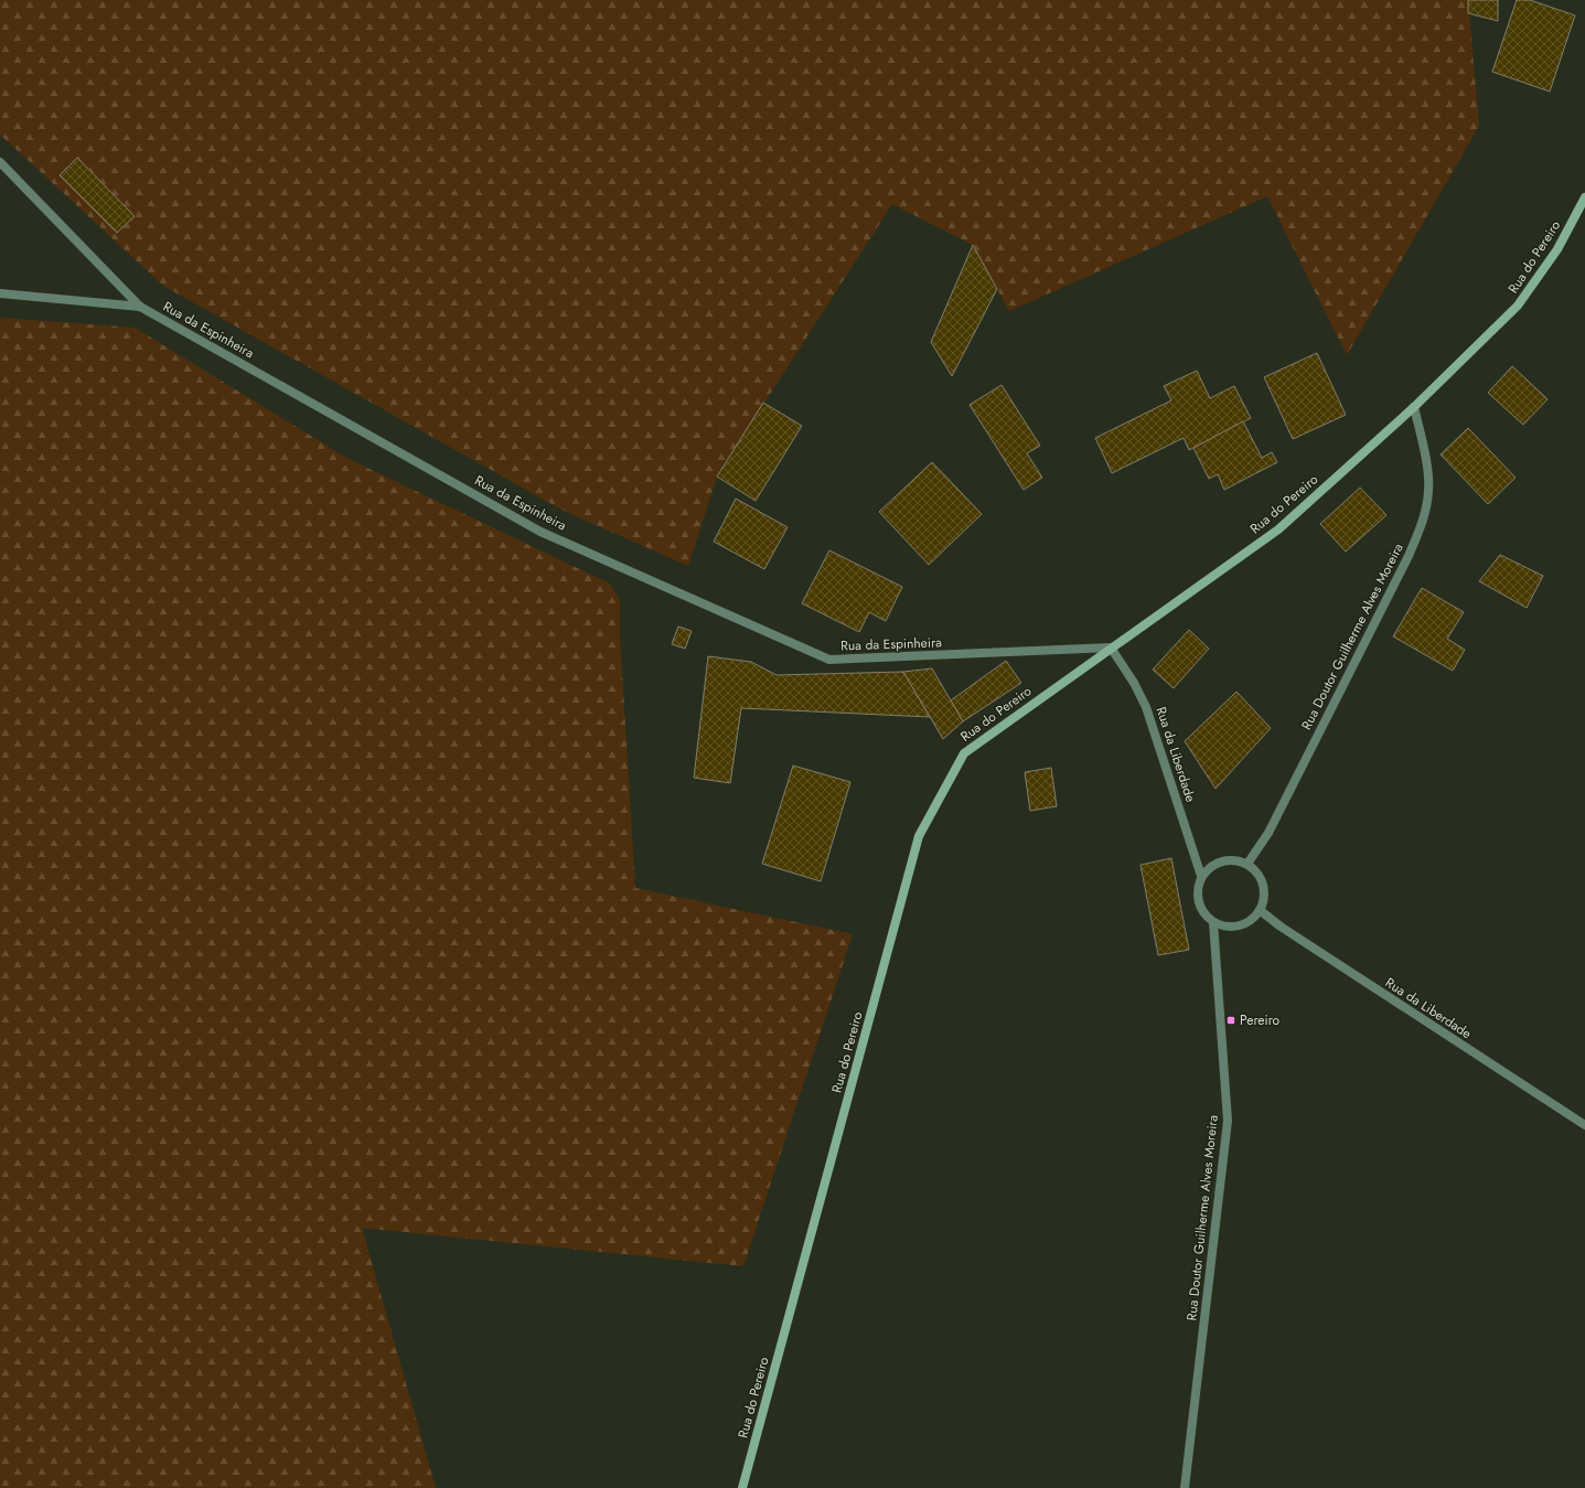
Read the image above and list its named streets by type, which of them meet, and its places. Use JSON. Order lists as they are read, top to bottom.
{
  "streets": {
    "main road": ["Rua do Pereiro"],
    "street": ["Rua da Espinheira", "Rua Doutor Guilherme Alves Moreira", "Rua da Liberdade"]
  },
  "crossings": [
    ["Rua do Pereiro", "Rua da Espinheira"],
    ["Rua do Pereiro", "Rua Doutor Guilherme Alves Moreira"],
    ["Rua do Pereiro", "Rua da Liberdade"],
    ["Rua da Espinheira", "Rua da Liberdade"],
    ["Rua Doutor Guilherme Alves Moreira", "Rua da Liberdade"]
  ],
  "places": {
    "transit": ["Pereiro"]
  }
}
